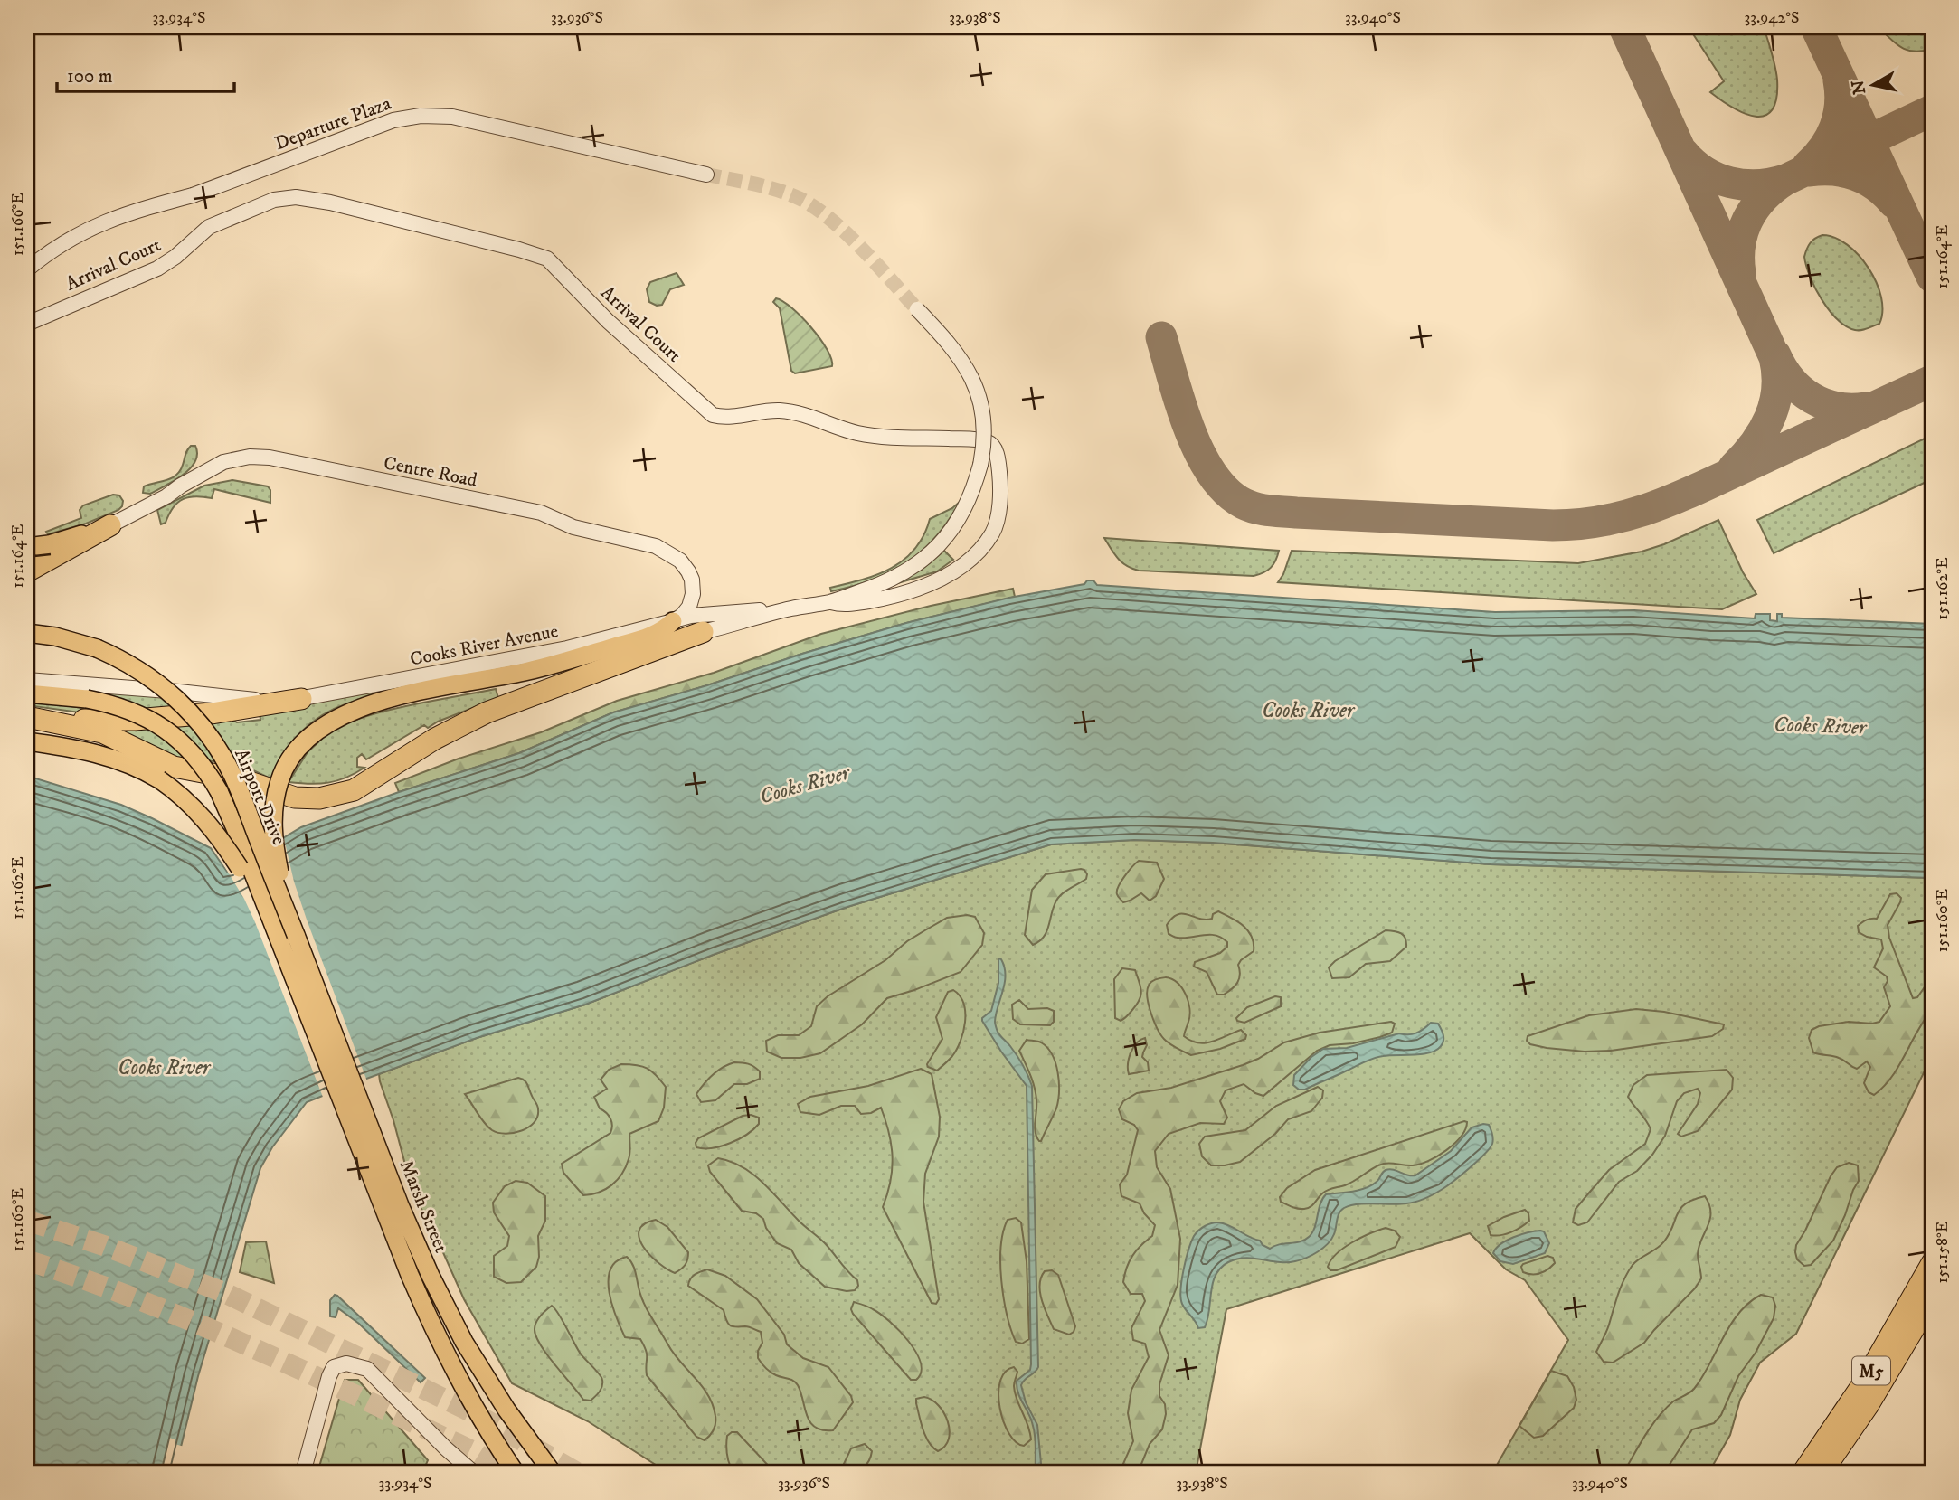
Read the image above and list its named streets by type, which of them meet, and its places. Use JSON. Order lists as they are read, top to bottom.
{
  "streets": {
    "highway": ["M5"],
    "main road": ["Airport Drive", "Marsh Street"],
    "street": [
      "Departure Plaza",
      "Arrival Court",
      "Centre Road",
      "Cooks River Avenue"
    ]
  },
  "crossings": [
    ["Centre Road", "Cooks River Avenue"],
    ["Airport Drive", "Marsh Street"]
  ],
  "water": ["Cooks River"],
  "scale_bar": "100 m",
  "north": "left",
  "coordinates": [
    "33.934°S",
    "33.936°S",
    "33.938°S",
    "33.940°S",
    "33.942°S",
    "151.166°E",
    "151.164°E",
    "151.162°E",
    "151.160°E",
    "151.158°E"
  ]
}
